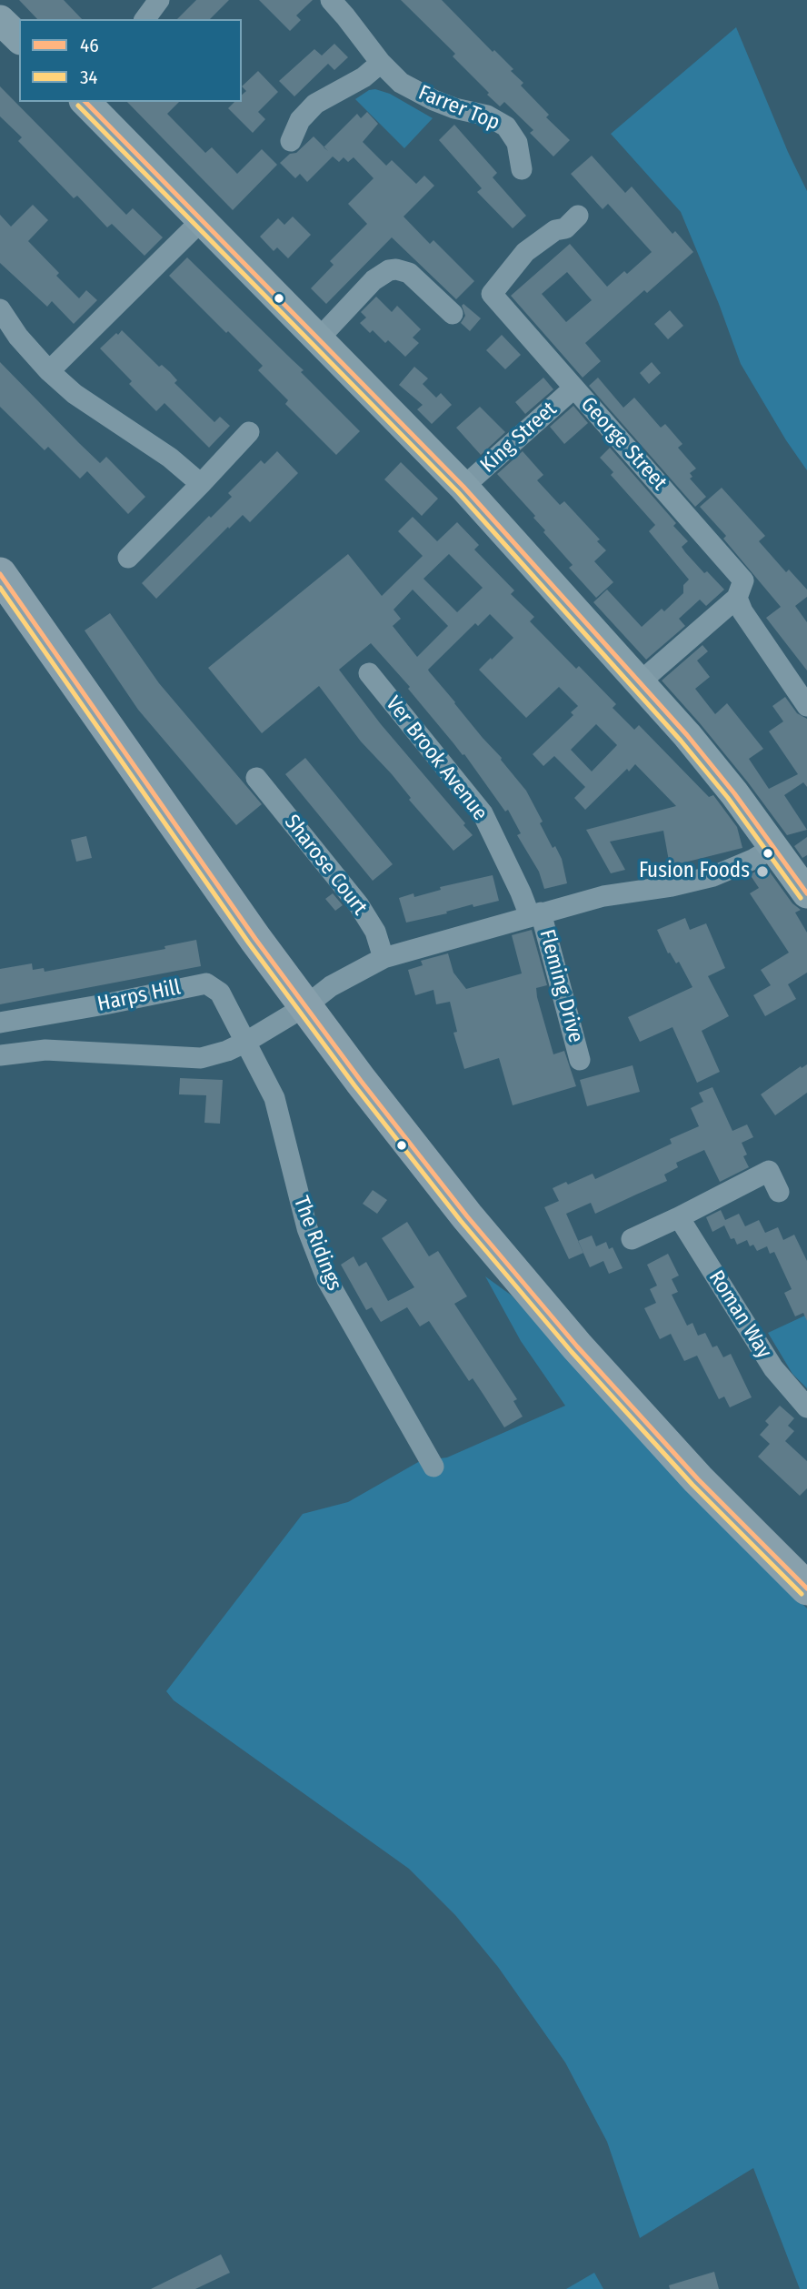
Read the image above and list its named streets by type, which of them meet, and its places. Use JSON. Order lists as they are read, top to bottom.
{
  "streets": {
    "street": [
      "Farrer Top",
      "King Street",
      "George Street",
      "Ver Brook Avenue",
      "Sharose Court",
      "Fleming Drive",
      "Harps Hill",
      "The Ridings",
      "Roman Way"
    ]
  },
  "crossings": [
    ["King Street", "George Street"],
    ["Ver Brook Avenue", "Fleming Drive"],
    ["Harps Hill", "The Ridings"]
  ],
  "places": ["Fusion Foods"],
  "lines": ["transit line 46", "transit line 34"],
  "legend": ["46", "34"]
}
